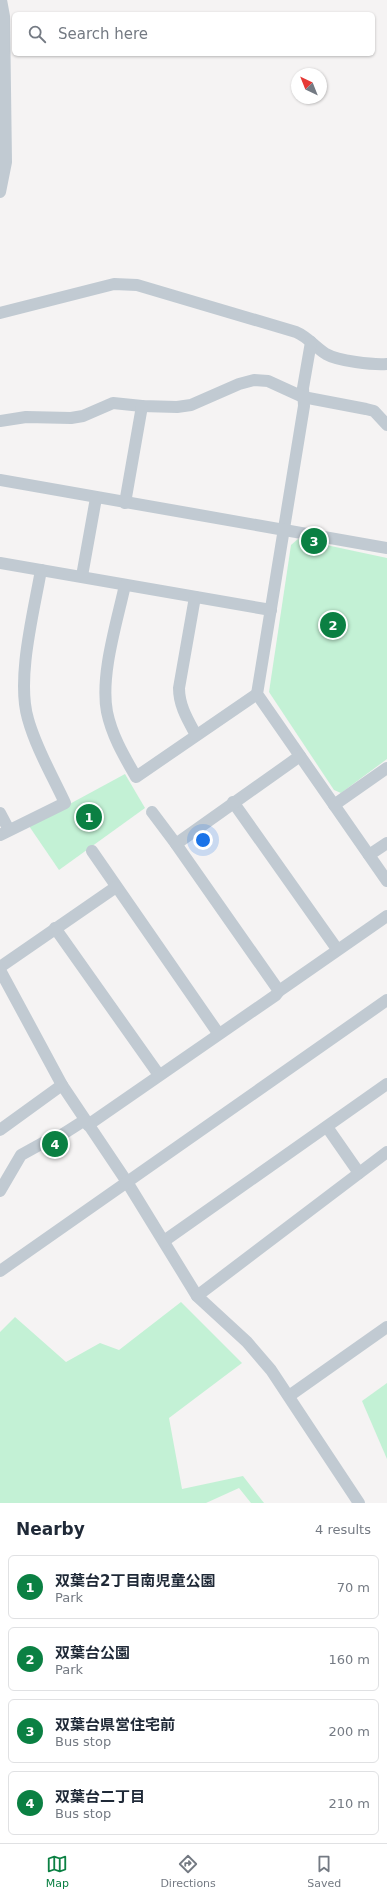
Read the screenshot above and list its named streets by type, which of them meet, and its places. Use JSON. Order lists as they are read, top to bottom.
{
  "north": "top left",
  "page": {
    "search": "Search here",
    "pins": [
      "3",
      "2",
      "1",
      "4"
    ],
    "heading": ["Nearby", "4 results"],
    "list": [
      {
        "mark": "1",
        "name": "双葉台2丁目南児童公園",
        "note": "Park",
        "value": "70 m"
      },
      {
        "mark": "2",
        "name": "双葉台公園",
        "note": "Park",
        "value": "160 m"
      },
      {
        "mark": "3",
        "name": "双葉台県営住宅前",
        "note": "Bus stop",
        "value": "200 m"
      },
      {
        "mark": "4",
        "name": "双葉台二丁目",
        "note": "Bus stop",
        "value": "210 m"
      }
    ],
    "nav": ["Map", "Directions", "Saved"]
  }
}
